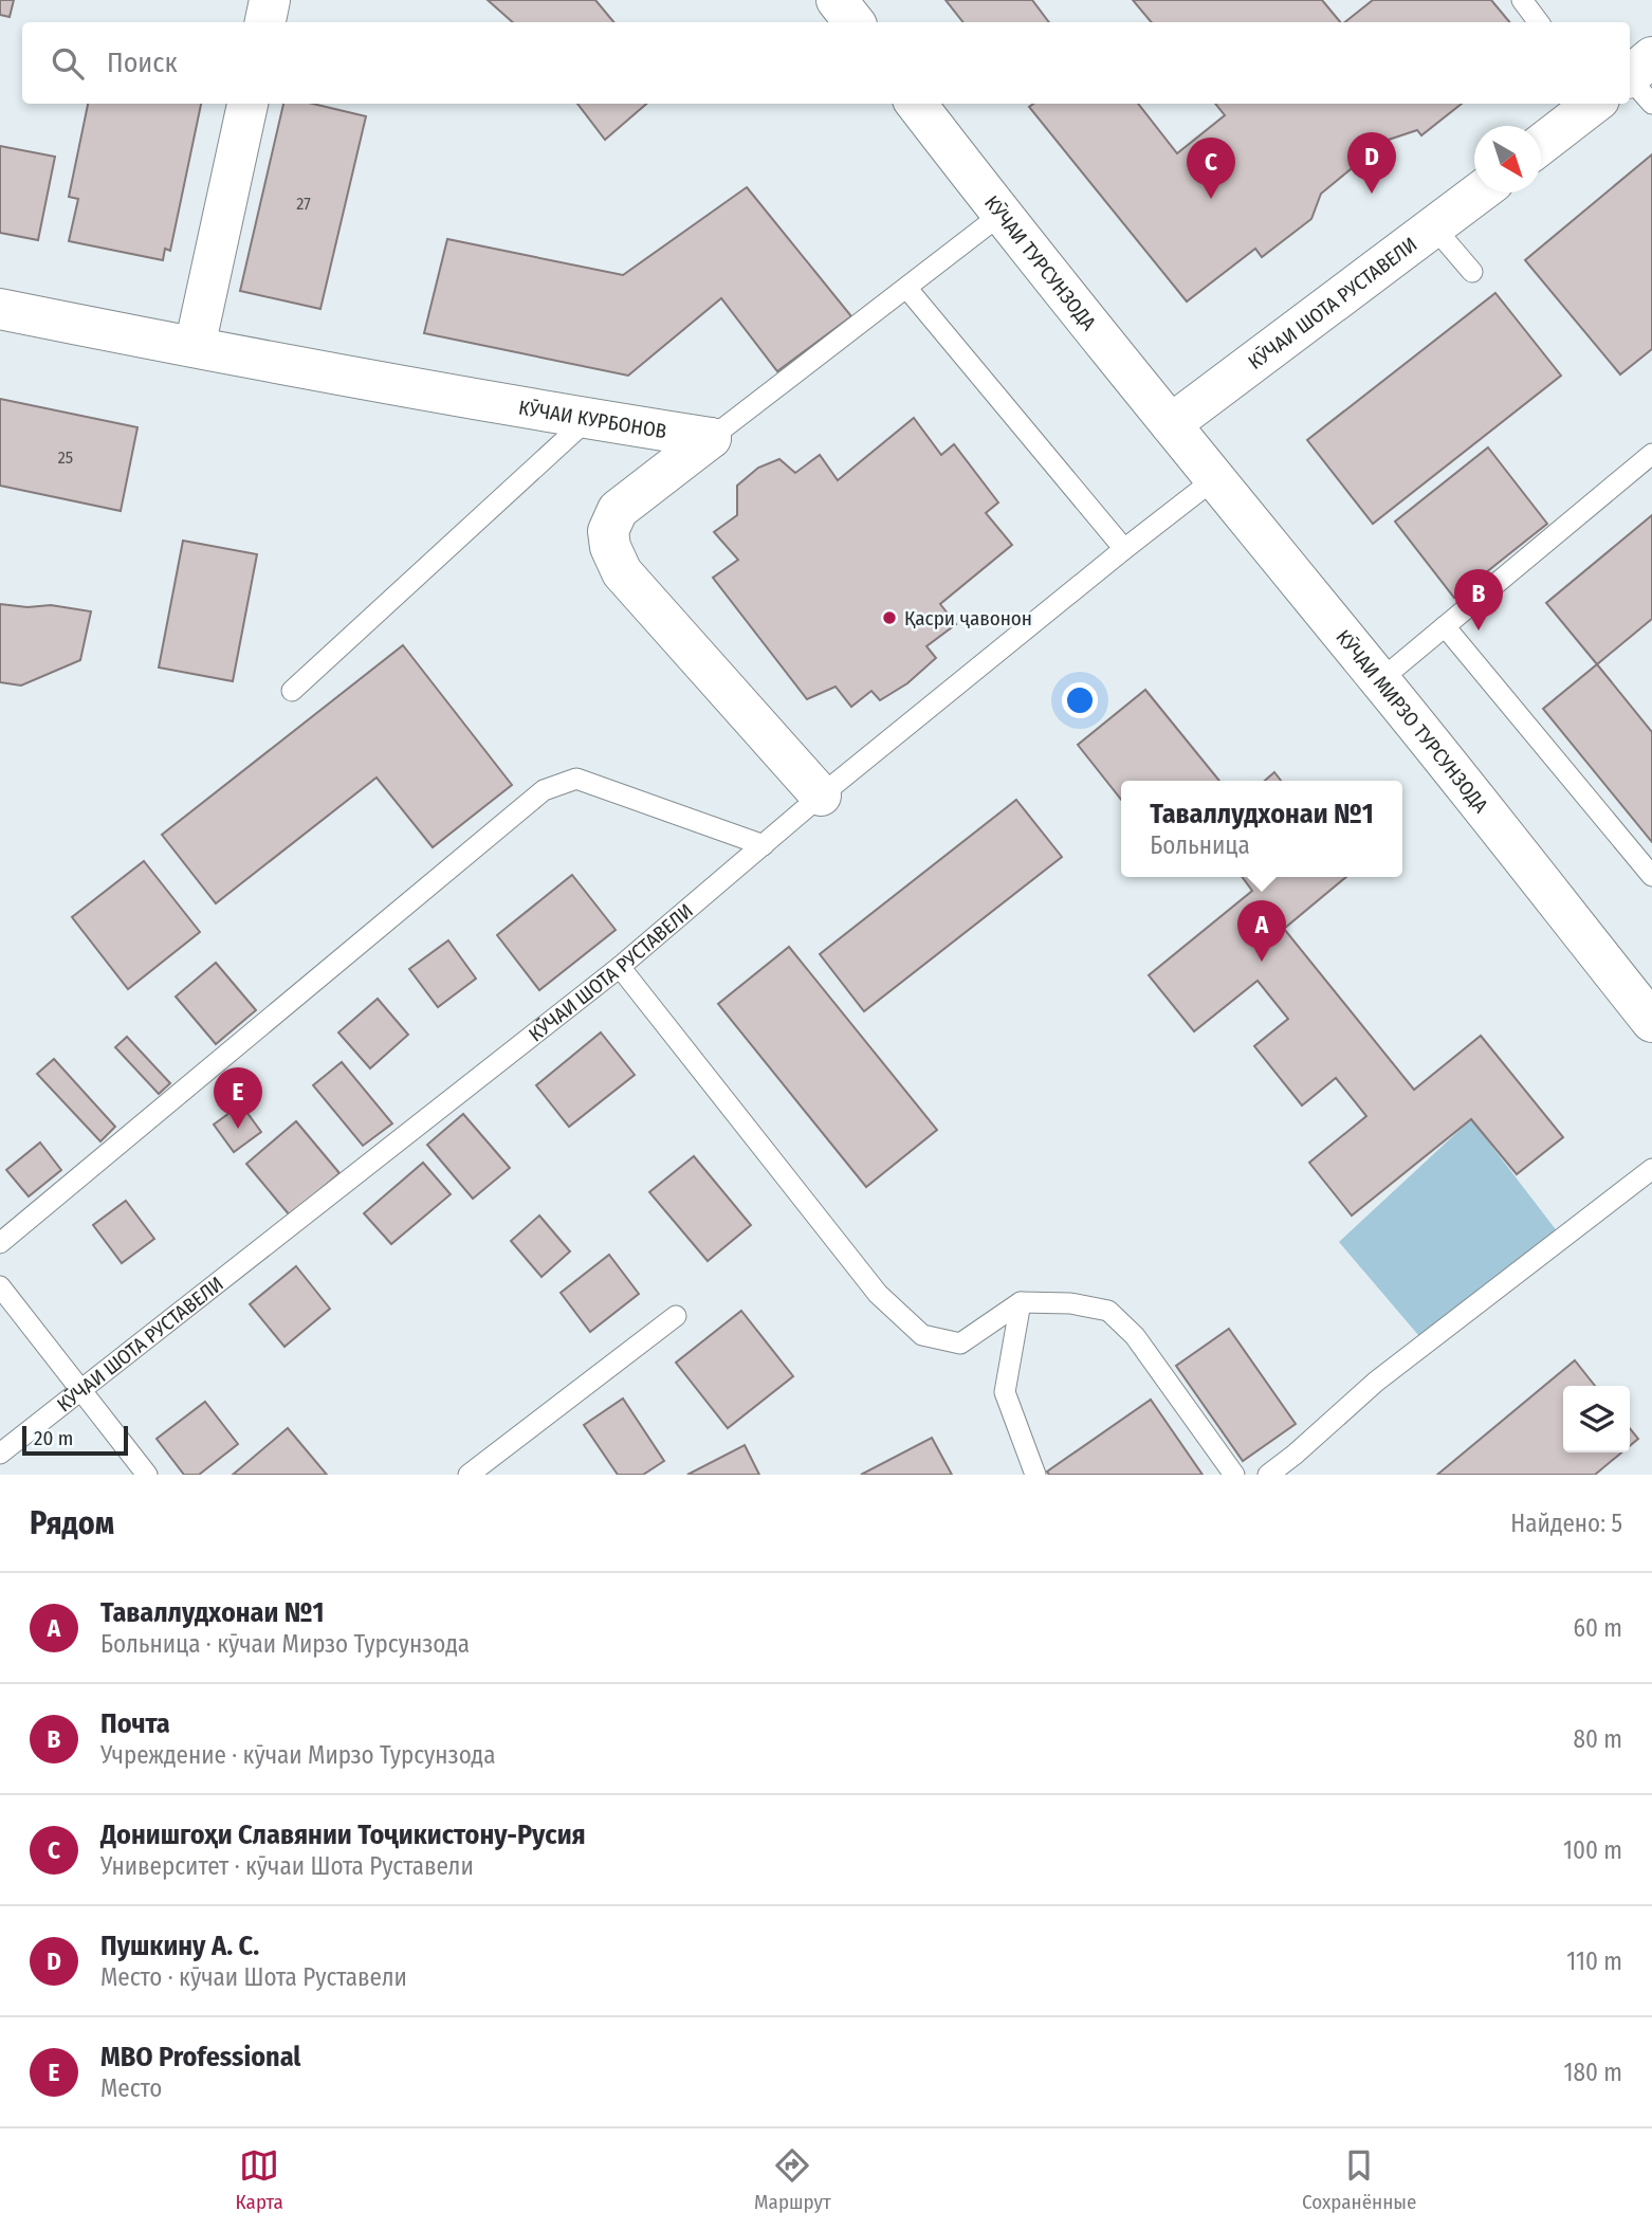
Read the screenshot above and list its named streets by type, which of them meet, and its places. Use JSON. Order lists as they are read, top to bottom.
{
  "streets": {
    "street": [
      "КӮЧАИ ТУРСУНЗОДА",
      "КӮЧАИ ШОТА РУСТАВЕЛИ",
      "КӮЧАИ КУРБОНОВ",
      "КӮЧАИ МИРЗО ТУРСУНЗОДА"
    ]
  },
  "crossings": [
    ["КӮЧАИ ТУРСУНЗОДА", "КӮЧАИ ШОТА РУСТАВЕЛИ"],
    ["КӮЧАИ ТУРСУНЗОДА", "КӮЧАИ МИРЗО ТУРСУНЗОДА"],
    ["КӮЧАИ ШОТА РУСТАВЕЛИ", "КӮЧАИ КУРБОНОВ"],
    ["КӮЧАИ ШОТА РУСТАВЕЛИ", "КӮЧАИ МИРЗО ТУРСУНЗОДА"]
  ],
  "places": ["Қасри ҷавонон"],
  "house_numbers": ["27", "25"],
  "scale_bar": "20 m",
  "north": "bottom right",
  "page": {
    "search": "Поиск",
    "pins": [
      "D",
      "C",
      "B",
      "A",
      "E"
    ],
    "popup": ["Таваллудхонаи №1", "Больница"],
    "scale": "20 m",
    "heading": ["Рядом", "Найдено: 5"],
    "list": [
      {
        "mark": "A",
        "name": "Таваллудхонаи №1",
        "note": "Больница · кӯчаи Мирзо Турсунзода",
        "value": "60 m"
      },
      {
        "mark": "B",
        "name": "Почта",
        "note": "Учреждение · кӯчаи Мирзо Турсунзода",
        "value": "80 m"
      },
      {
        "mark": "C",
        "name": "Донишгоҳи Славянии Тоҷикистону-Русия",
        "note": "Университет · кӯчаи Шота Руставели",
        "value": "100 m"
      },
      {
        "mark": "D",
        "name": "Пушкину А. С.",
        "note": "Место · кӯчаи Шота Руставели",
        "value": "110 m"
      },
      {
        "mark": "E",
        "name": "MBO Professional",
        "note": "Место",
        "value": "180 m"
      }
    ],
    "nav": ["Карта", "Маршрут", "Сохранённые"]
  }
}
